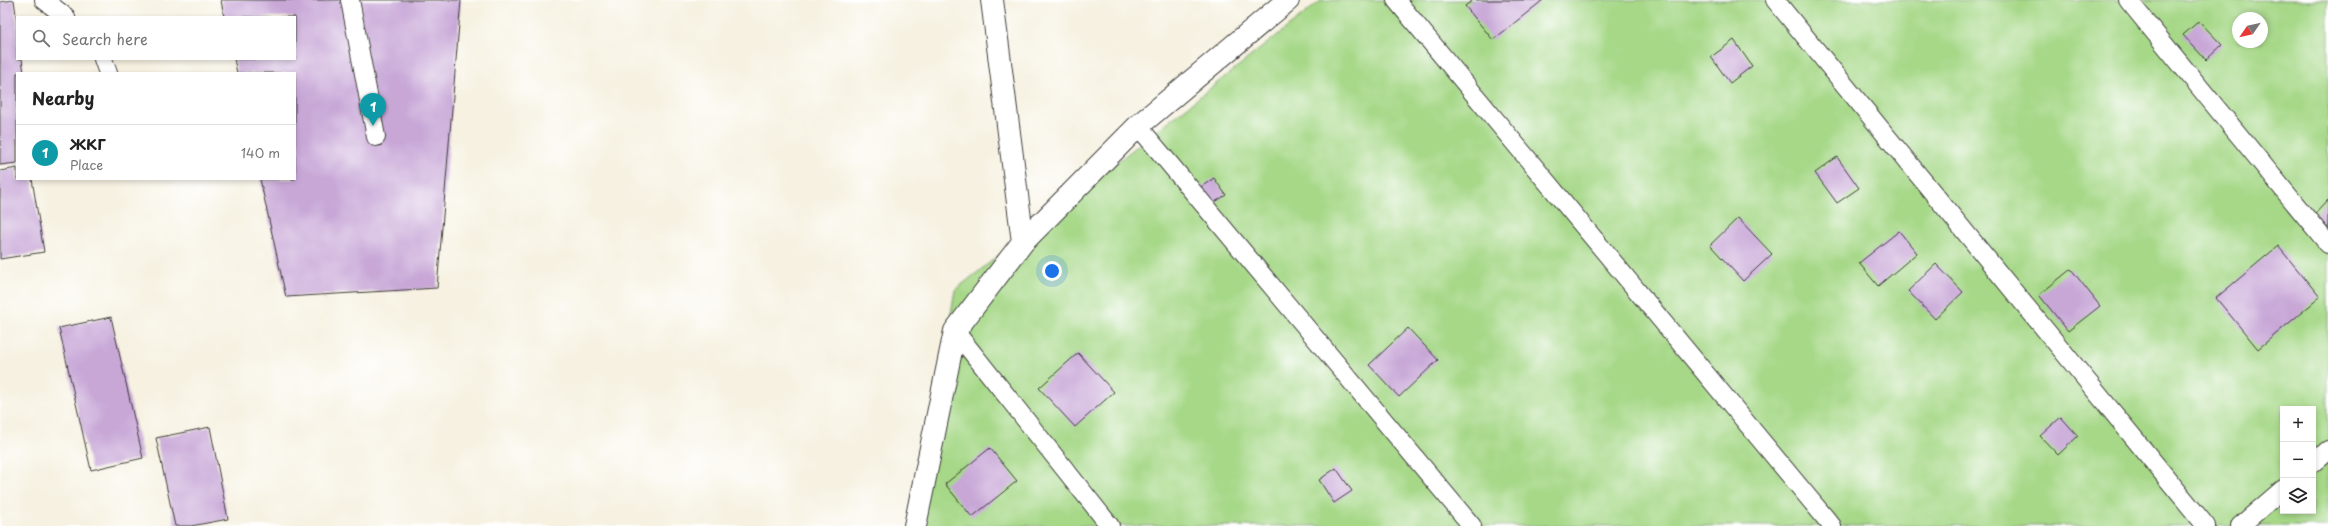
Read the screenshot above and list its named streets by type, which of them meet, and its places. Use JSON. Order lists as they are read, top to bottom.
{
  "north": "bottom left",
  "page": {
    "search": "Search here",
    "heading": "Nearby",
    "pins": "1",
    "list": [
      {
        "mark": "1",
        "name": "ЖКГ",
        "note": "Place",
        "value": "140 m"
      }
    ],
    "map_buttons": ["+", "−"]
  }
}
